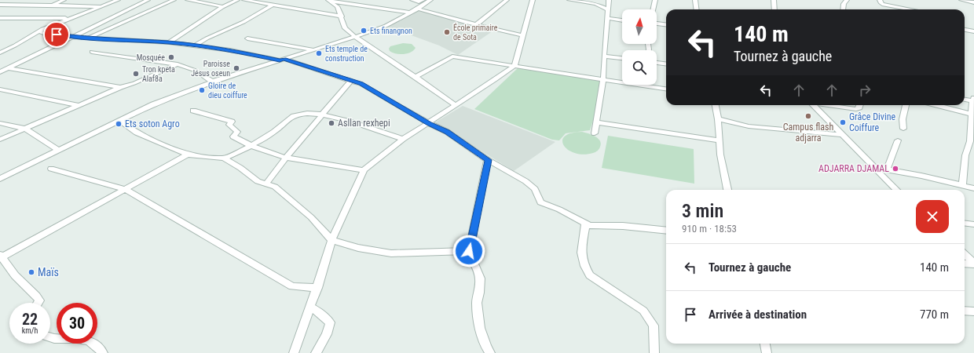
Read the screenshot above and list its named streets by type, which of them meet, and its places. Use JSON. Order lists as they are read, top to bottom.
{
  "places": [
    "Ets finangnon",
    "École primaire de Sota",
    "Ets temple de construction",
    "Mosquée",
    "Paroisse Jésus oseun",
    "Tron kpeta Alaf8a",
    "Gloire de dieu coiffure",
    "Campus flash adjarra",
    "Grâce Divine Coiffure",
    "Asllan rexhepi",
    "Ets soton Agro",
    "ADJARRA DJAMAL",
    "Maïs"
  ],
  "north": "top",
  "page": {
    "turn": ["140 m", "Tournez à gauche"],
    "heading": ["3 min", "910 m · 18:53"],
    "list": [
      {
        "name": "Tournez à gauche",
        "value": "140 m"
      },
      {
        "name": "Arrivée à destination",
        "value": "770 m"
      }
    ],
    "speed": "22 km/h",
    "limit": "30"
  }
}
